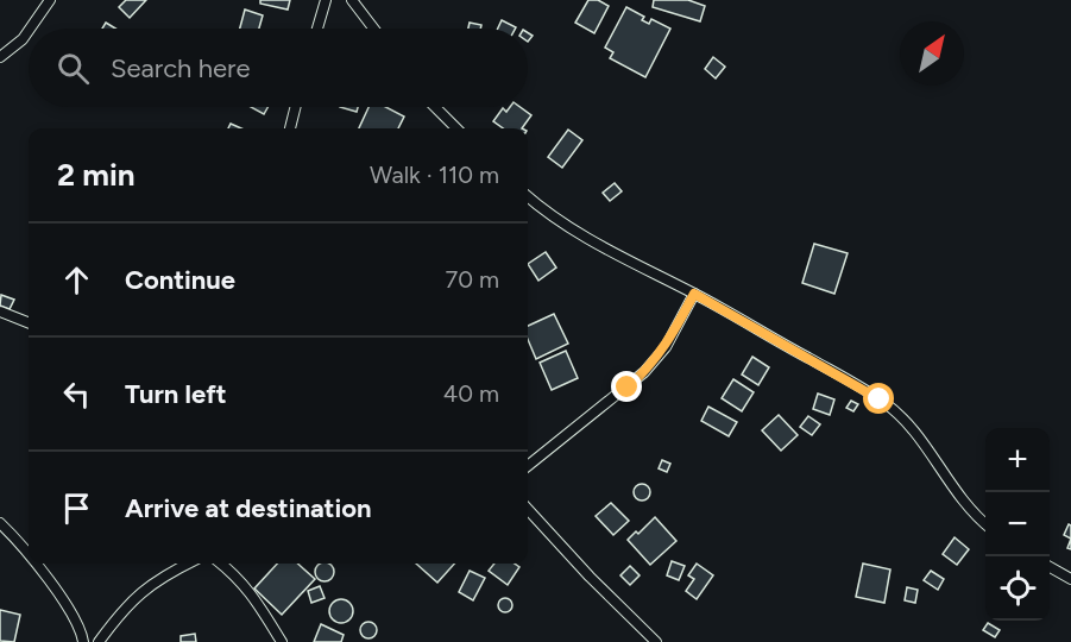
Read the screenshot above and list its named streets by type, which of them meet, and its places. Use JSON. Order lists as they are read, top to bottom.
{
  "north": "top right",
  "page": {
    "search": "Search here",
    "heading": ["2 min", "Walk · 110 m"],
    "list": [
      ["Continue", "70 m"],
      ["Turn left", "40 m"],
      "Arrive at destination"
    ],
    "map_buttons": ["+", "−"]
  }
}
